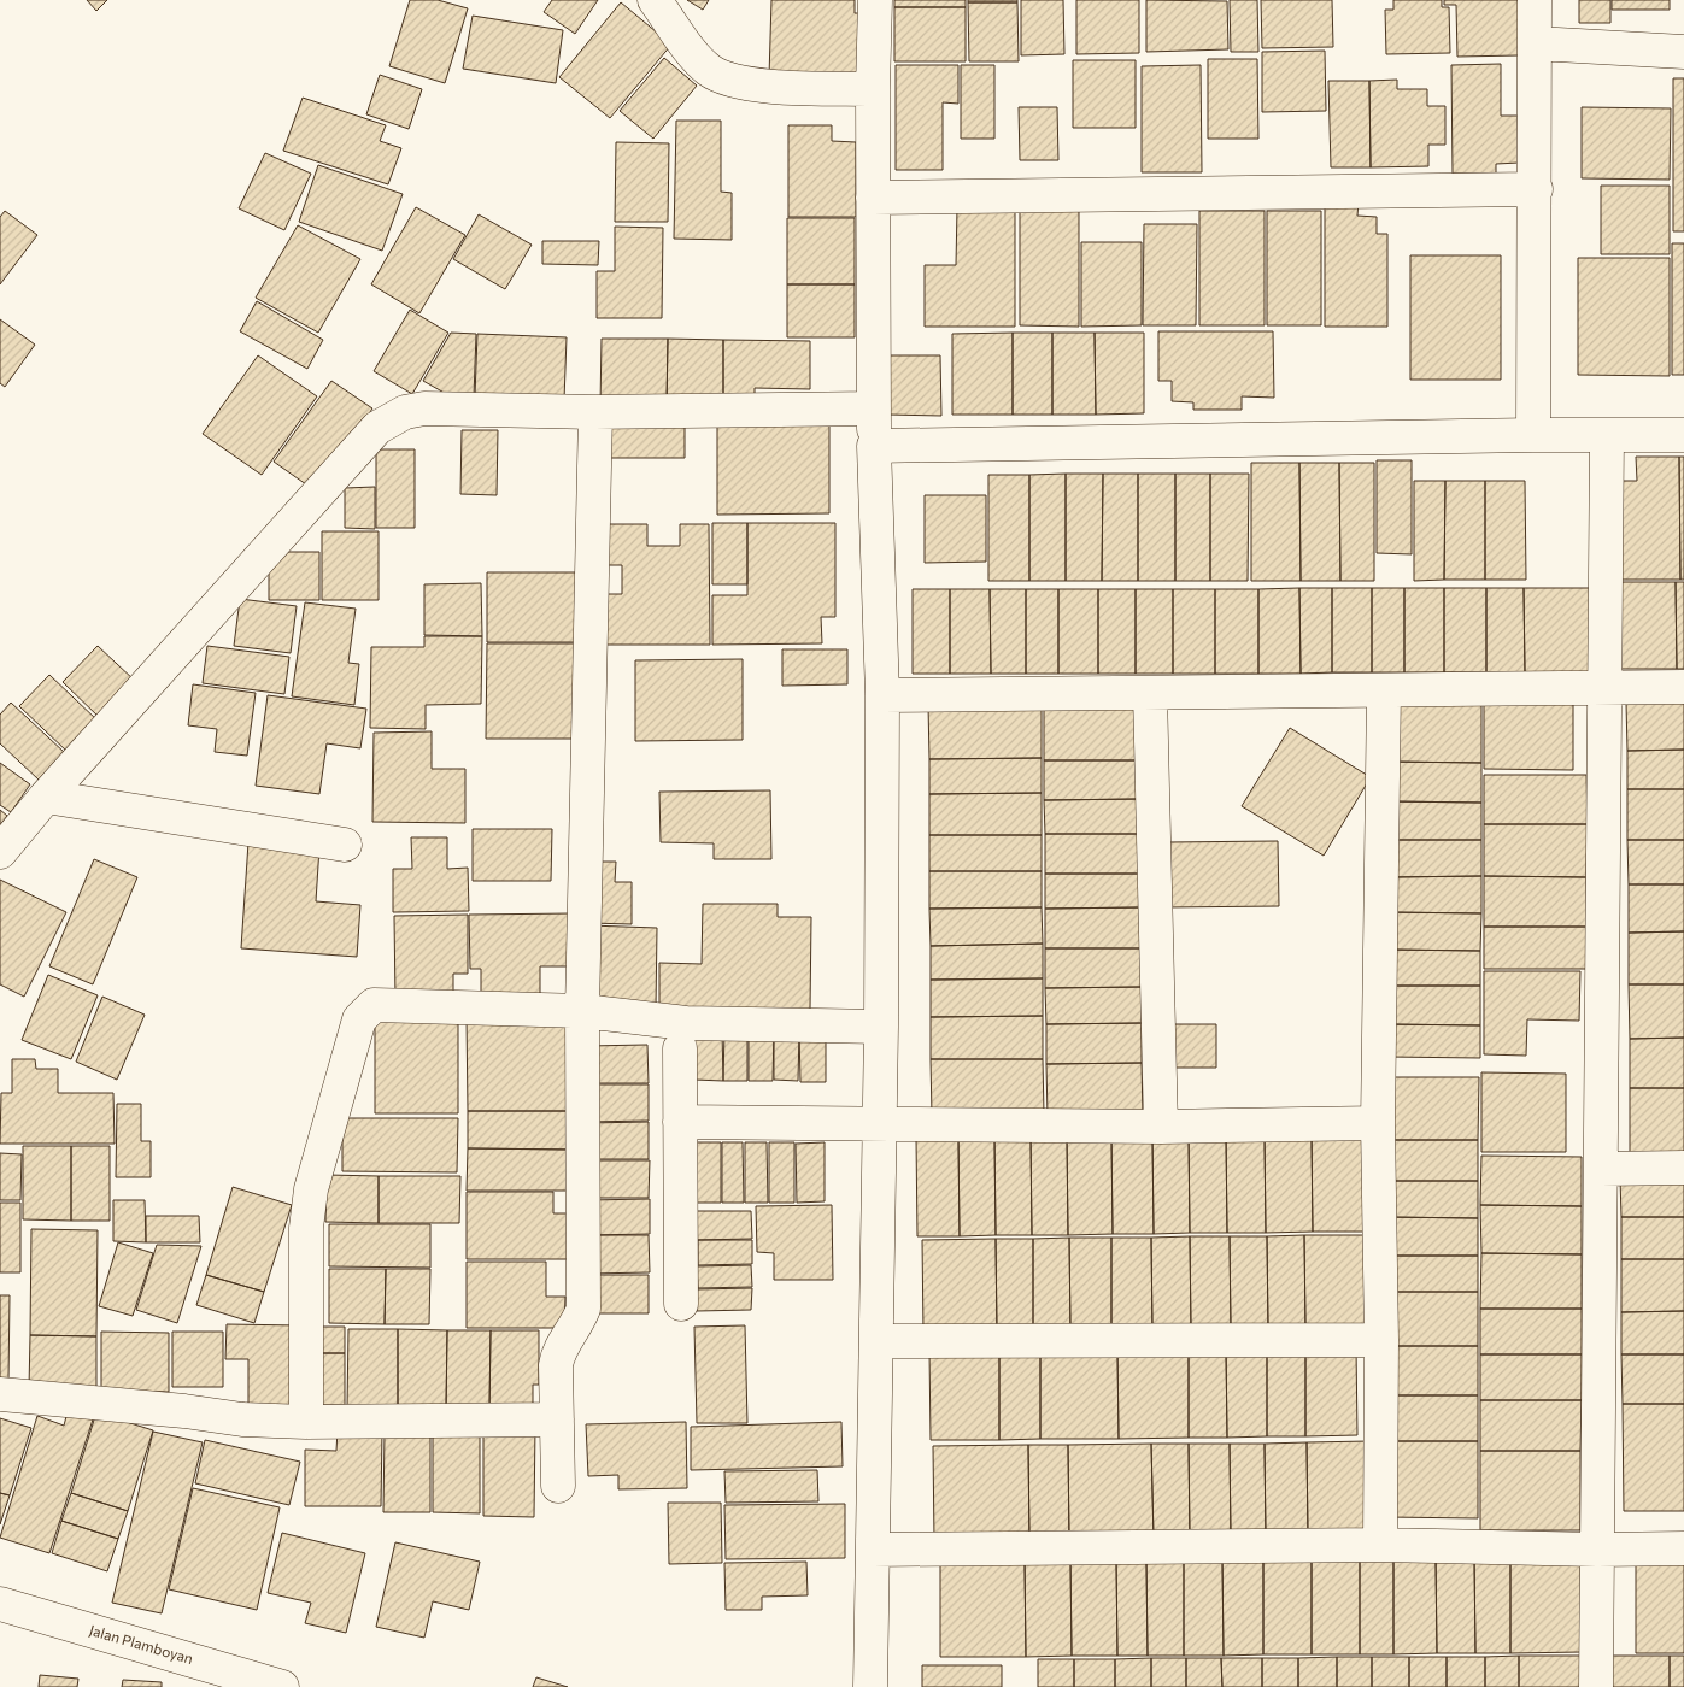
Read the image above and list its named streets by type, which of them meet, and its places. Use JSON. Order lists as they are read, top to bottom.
{
  "streets": {
    "street": ["Jalan Plamboyan"]
  }
}
